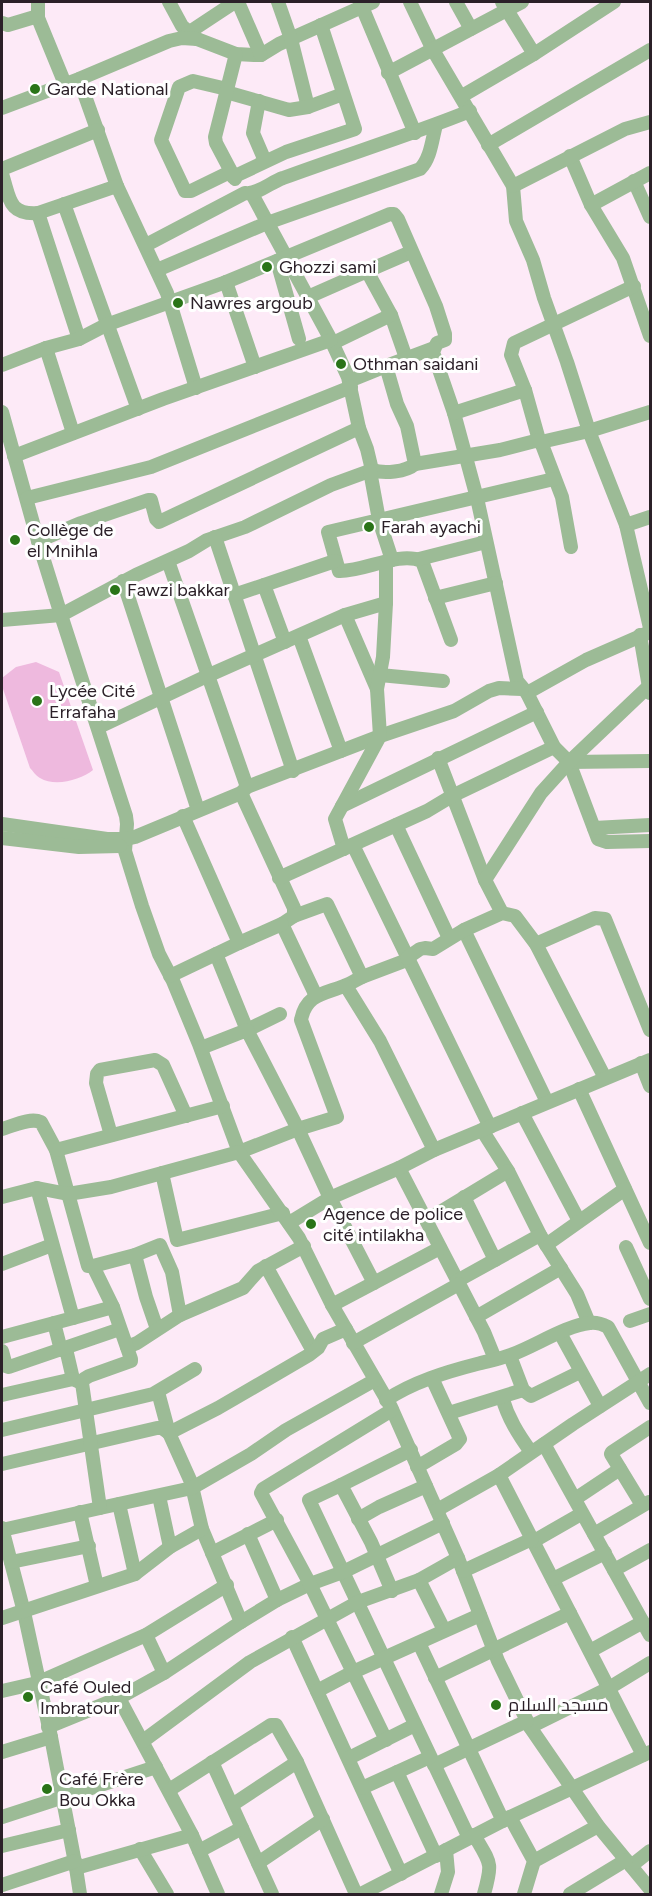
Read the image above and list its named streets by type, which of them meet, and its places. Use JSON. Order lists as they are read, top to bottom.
{
  "places": [
    "Garde National",
    "Ghozzi sami",
    "Nawres argoub",
    "Othman saidani",
    "Farah ayachi",
    "Collège de el Mnihla",
    "Fawzi bakkar",
    "Lycée Cité Errafaha",
    "Agence de police cité intilakha",
    "Café Ouled Imbratour",
    "مسجد السلام",
    "Café Frère Bou Okka"
  ]
}
